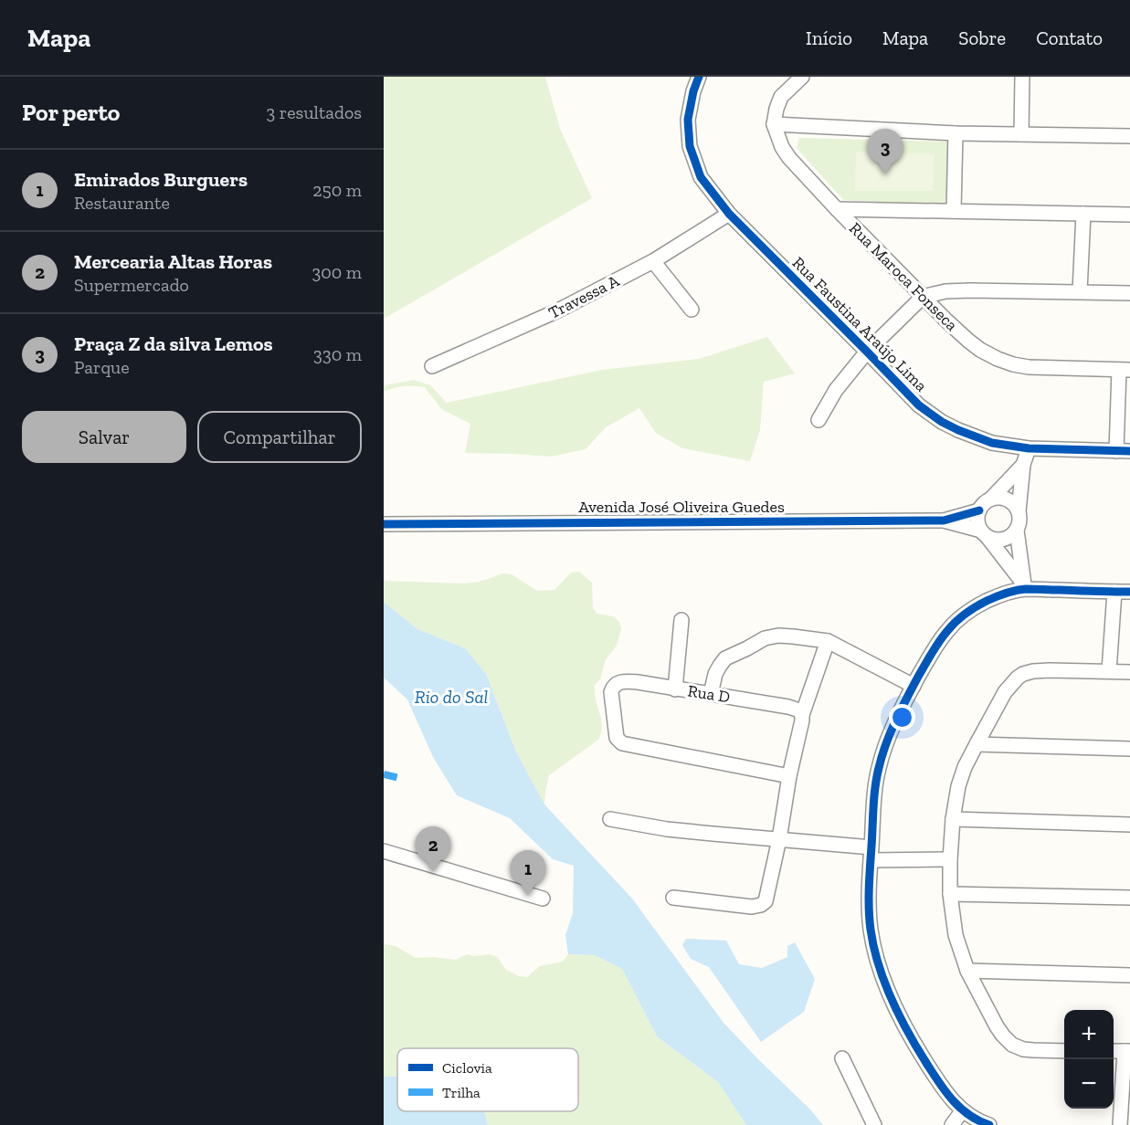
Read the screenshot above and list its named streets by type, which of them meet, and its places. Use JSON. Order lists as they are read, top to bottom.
{
  "streets": {
    "street": [
      "Rua Maroca Fonseca",
      "Travessa A",
      "Rua Faustina Araújo Lima",
      "Avenida José Oliveira Guedes",
      "Rua D"
    ]
  },
  "crossings": [
    ["Travessa A", "Rua Faustina Araújo Lima"]
  ],
  "water": ["Rio do Sal"],
  "legend": ["Ciclovia", "Trilha"],
  "page": {
    "header": "Mapa",
    "nav": [
      "Início",
      "Mapa",
      "Sobre",
      "Contato"
    ],
    "heading": ["Por perto", "3 resultados"],
    "pins": ["3", "2", "1"],
    "list": [
      {
        "mark": "1",
        "name": "Emirados Burguers",
        "note": "Restaurante",
        "value": "250 m"
      },
      {
        "mark": "2",
        "name": "Mercearia Altas Horas",
        "note": "Supermercado",
        "value": "300 m"
      },
      {
        "mark": "3",
        "name": "Praça Z da silva Lemos",
        "note": "Parque",
        "value": "330 m"
      }
    ],
    "buttons": ["Salvar", "Compartilhar"],
    "map_buttons": ["+", "−"]
  }
}
